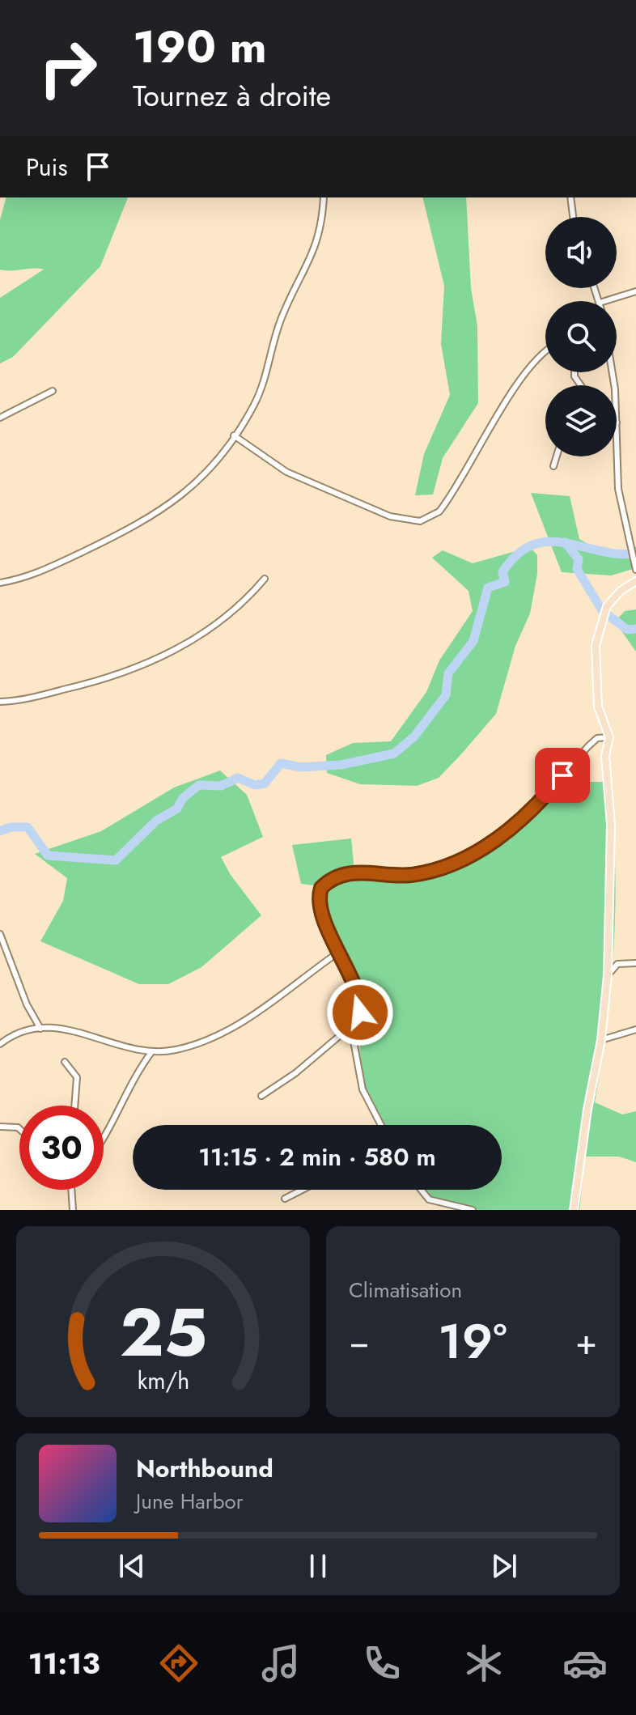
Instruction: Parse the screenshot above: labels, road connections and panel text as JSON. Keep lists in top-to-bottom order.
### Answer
{
  "page": {
    "turn": ["190 m", "Tournez à droite"],
    "then": "Puis",
    "limit": "30",
    "trip": "11:15 · 2 min · 580 m",
    "tile": "Climatisation",
    "heat": ["−", "19°", "+"],
    "song": ["Northbound", "June Harbor"],
    "tabs": "11:13",
    "gauge": ["25", "km/h"]
  }
}
